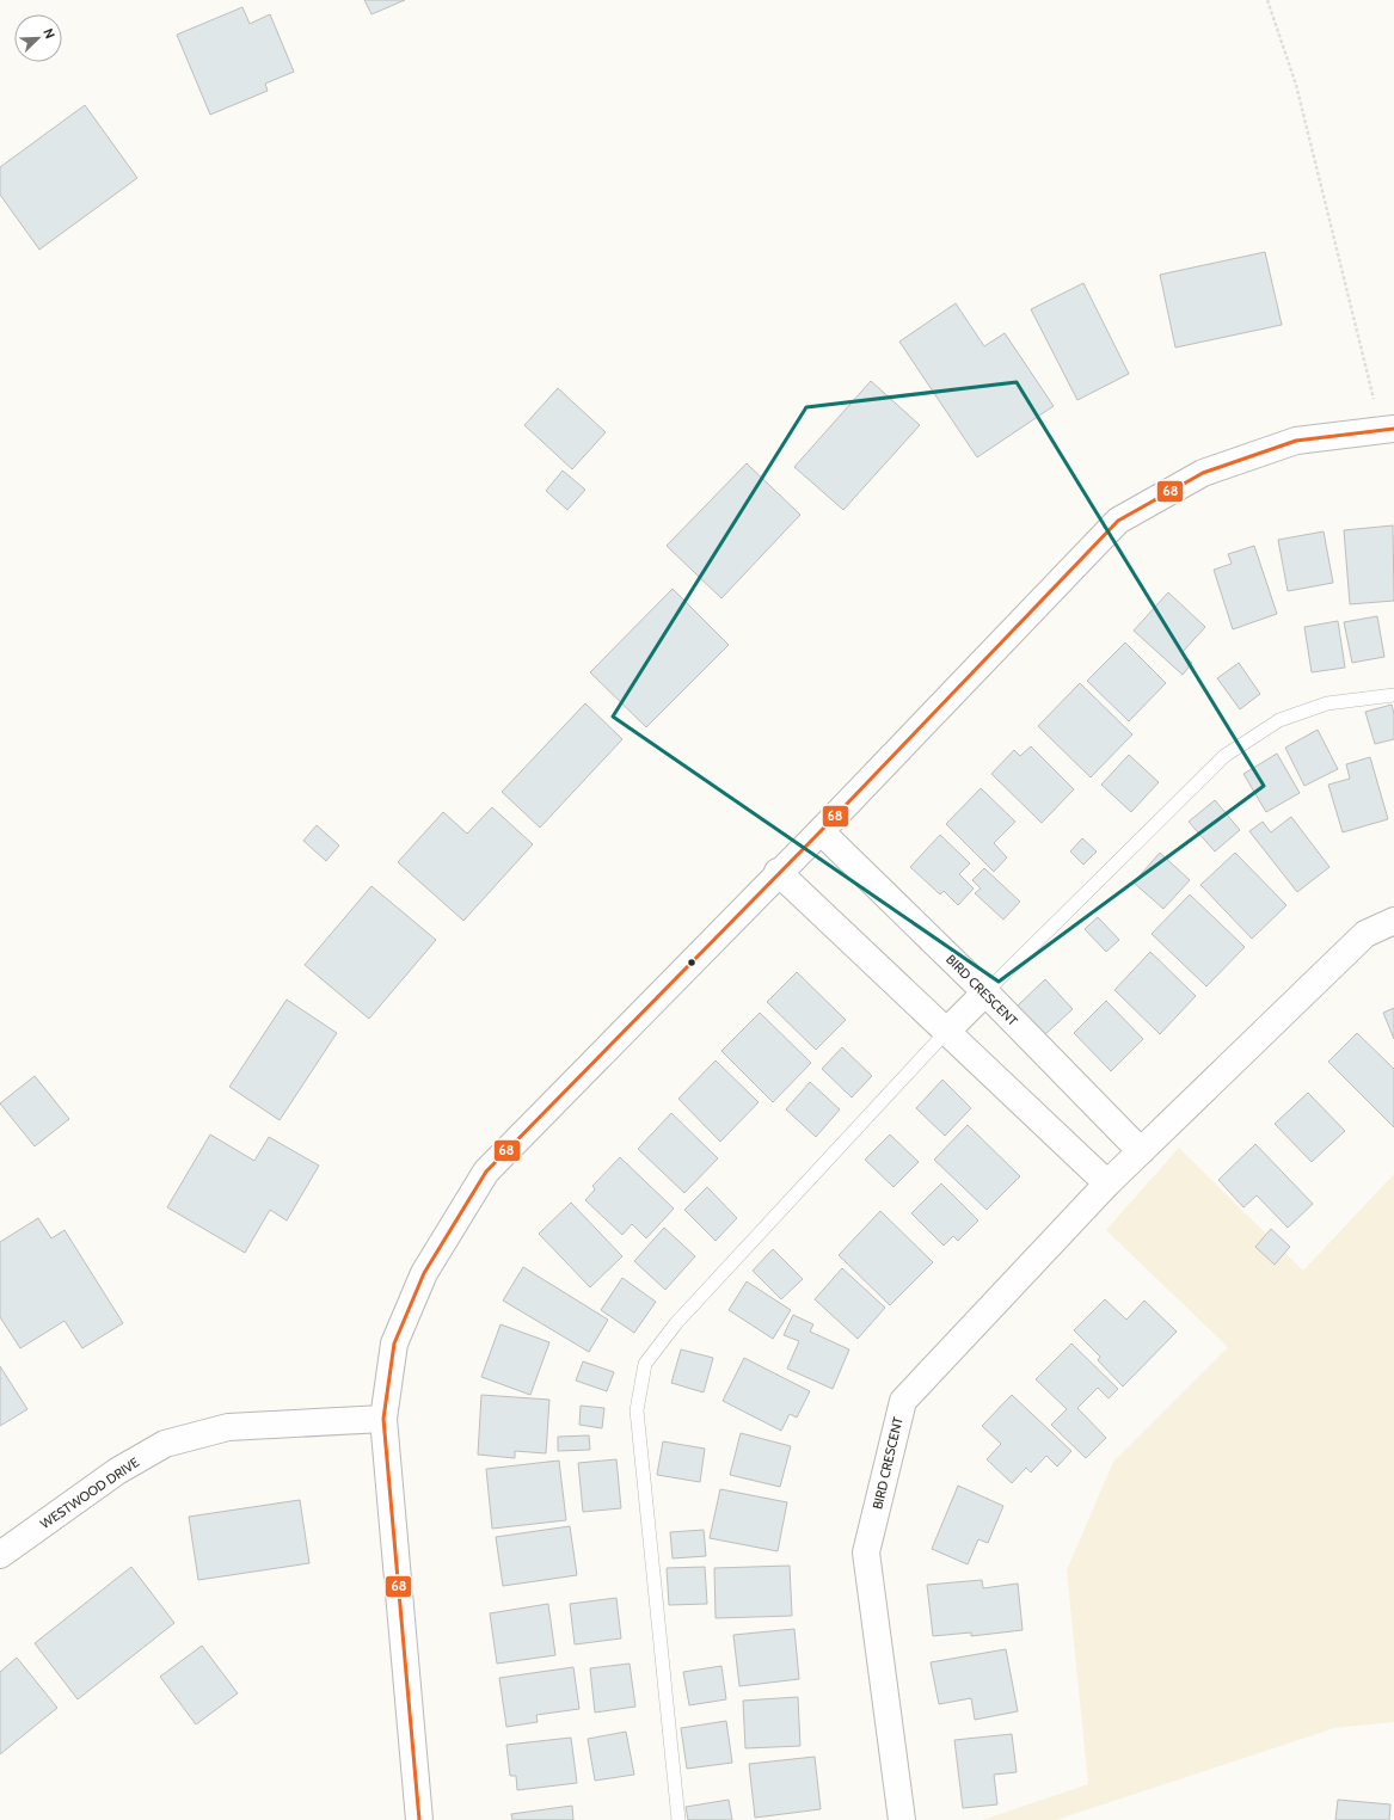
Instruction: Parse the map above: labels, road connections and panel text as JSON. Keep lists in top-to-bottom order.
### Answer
{
  "streets": {
    "street": ["BIRD CRESCENT", "WESTWOOD DRIVE"]
  },
  "lines": ["transit line 68"],
  "north": "top right"
}
